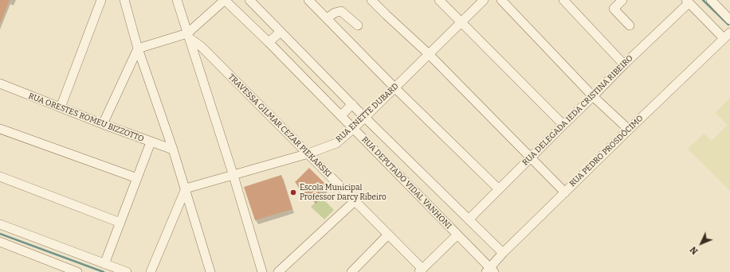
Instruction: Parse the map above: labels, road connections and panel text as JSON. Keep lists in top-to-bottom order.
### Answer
{
  "streets": {
    "street": [
      "RUA DELEGADA IEDA CRISTINA RIBEIRO",
      "RUA ENETTE DUBARD",
      "RUA ORESTES ROMEU BIZZOTTO",
      "TRAVESSA GILMAR CEZAR PIEKARSKI",
      "RUA PEDRO PROSDÓCIMO",
      "RUA DEPUTADO VIDAL VANHONI"
    ]
  },
  "crossings": [
    ["RUA DELEGADA IEDA CRISTINA RIBEIRO", "RUA DEPUTADO VIDAL VANHONI"],
    ["RUA ENETTE DUBARD", "TRAVESSA GILMAR CEZAR PIEKARSKI"],
    ["RUA ENETTE DUBARD", "RUA DEPUTADO VIDAL VANHONI"],
    ["RUA PEDRO PROSDÓCIMO", "RUA DEPUTADO VIDAL VANHONI"]
  ],
  "places": ["Escola Municipal Professor Darcy Ribeiro"],
  "north": "bottom left"
}
